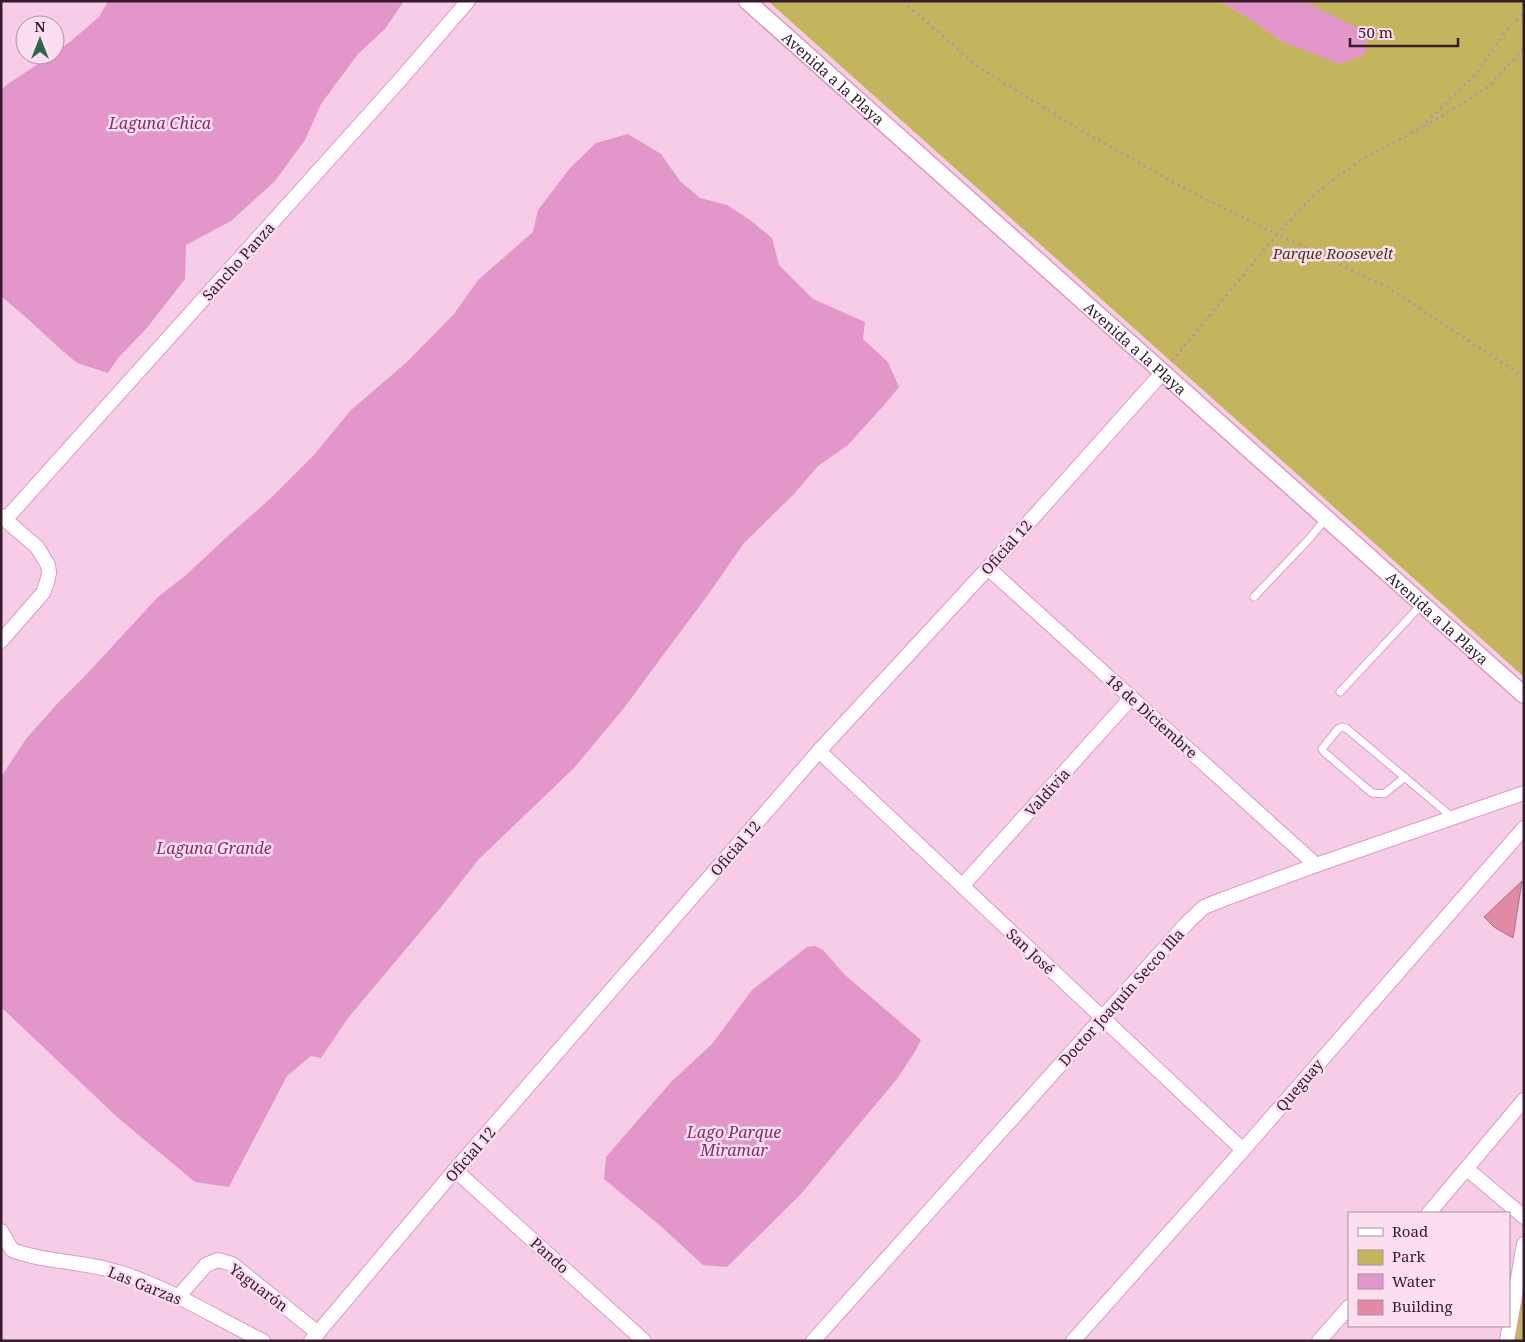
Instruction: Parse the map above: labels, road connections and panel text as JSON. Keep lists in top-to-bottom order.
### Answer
{
  "streets": {
    "street": [
      "Avenida a la Playa",
      "Sancho Panza",
      "Oficial 12",
      "18 de Diciembre",
      "Valdivia",
      "San José",
      "Doctor Joaquín Secco Illa",
      "Queguay",
      "Pando",
      "Las Garzas",
      "Yaguarón"
    ]
  },
  "crossings": [
    ["Avenida a la Playa", "Oficial 12"],
    ["Oficial 12", "18 de Diciembre"],
    ["Oficial 12", "San José"],
    ["Oficial 12", "Pando"],
    ["Oficial 12", "Yaguarón"],
    ["18 de Diciembre", "Valdivia"],
    ["18 de Diciembre", "Doctor Joaquín Secco Illa"],
    ["Valdivia", "San José"],
    ["San José", "Doctor Joaquín Secco Illa"],
    ["San José", "Queguay"],
    ["Las Garzas", "Yaguarón"]
  ],
  "water": ["Laguna Chica", "Laguna Grande", "Lago Parque Miramar"],
  "parks": ["Parque Roosevelt"],
  "legend": [
    "Road",
    "Park",
    "Water",
    "Building"
  ],
  "scale_bar": "50 m",
  "north": "top"
}
